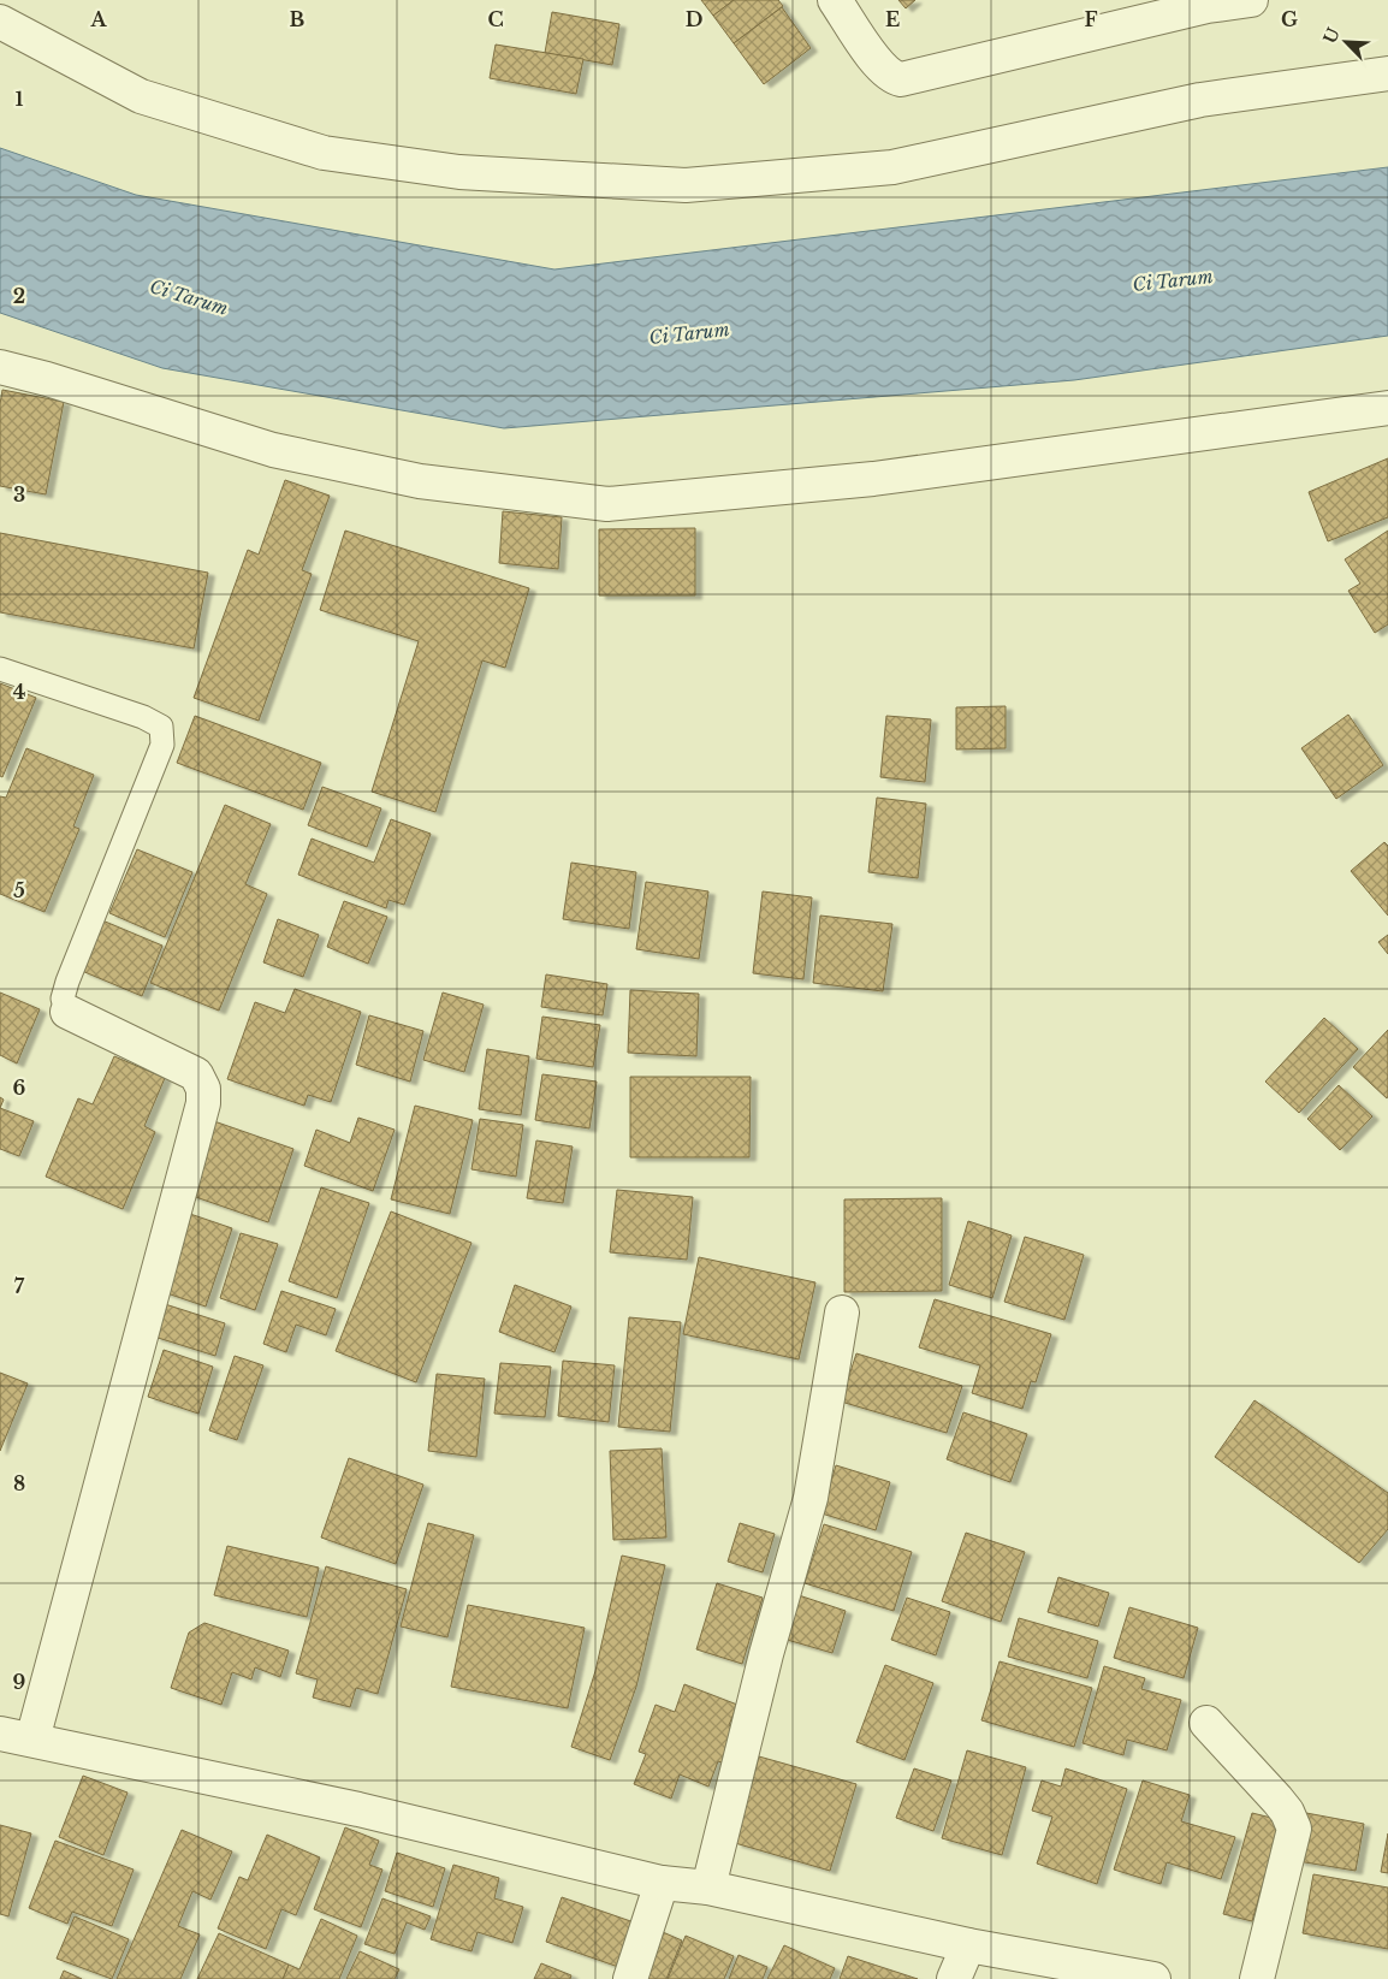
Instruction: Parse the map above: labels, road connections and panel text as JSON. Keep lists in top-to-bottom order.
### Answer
{
  "water": ["Ci Tarum"],
  "north": "top left",
  "grid": {
    "columns": [
      "A",
      "B",
      "C",
      "D",
      "E",
      "F",
      "G"
    ],
    "rows": [
      "1",
      "2",
      "3",
      "4",
      "5",
      "6",
      "7",
      "8",
      "9"
    ]
  }
}
